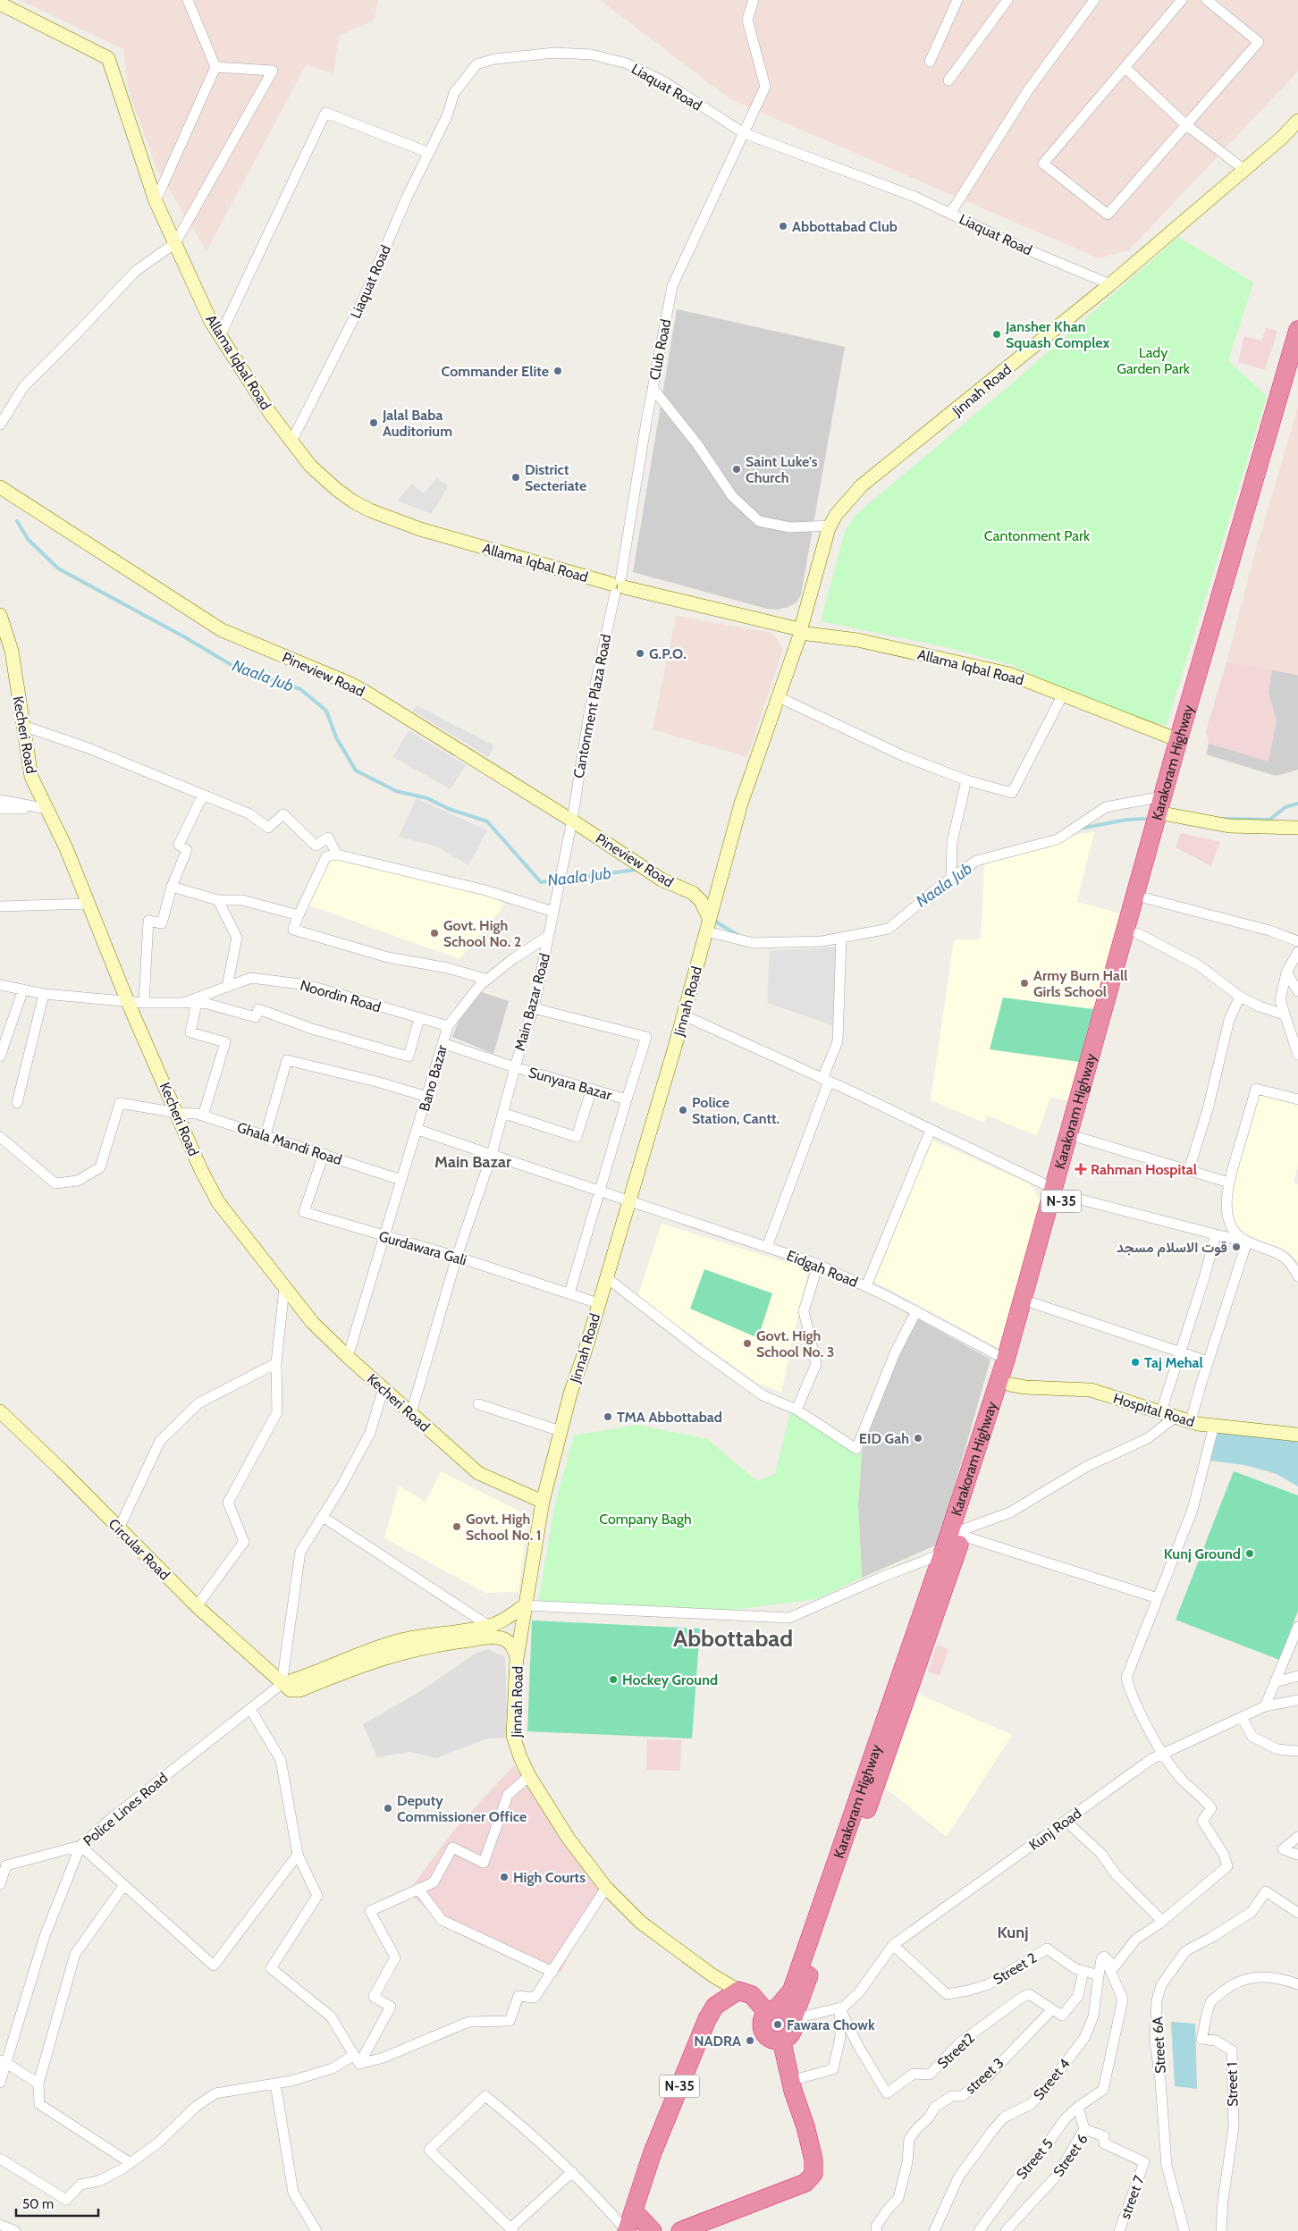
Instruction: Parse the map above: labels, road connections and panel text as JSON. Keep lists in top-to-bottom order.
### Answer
{
  "streets": {
    "highway": ["Karakoram Highway", "N-35"],
    "main road": [
      "Allama Iqbal Road",
      "Jinnah Road",
      "Pineview Road",
      "Kecheri Road",
      "Hospital Road",
      "Circular Road"
    ],
    "street": [
      "Liaquat Road",
      "Club Road",
      "Cantonment Plaza Road",
      "Noordin Road",
      "Main Bazar Road",
      "Bano Bazar",
      "Sunyara Bazar",
      "Ghala Mandi Road",
      "Gurdawara Gali",
      "Eidgah Road",
      "Police Lines Road",
      "Kunj Road",
      "Street 2",
      "Street 6A",
      "Street2",
      "street 3",
      "Street 4",
      "Street 1",
      "Street 6",
      "Street 5",
      "street 7"
    ]
  },
  "crossings": [
    ["Liaquat Road", "Club Road"],
    ["Liaquat Road", "Allama Iqbal Road"],
    ["Liaquat Road", "Jinnah Road"],
    ["Club Road", "Allama Iqbal Road"],
    ["Club Road", "Cantonment Plaza Road"],
    ["Allama Iqbal Road", "Jinnah Road"],
    ["Allama Iqbal Road", "Cantonment Plaza Road"],
    ["Allama Iqbal Road", "Karakoram Highway"],
    ["Jinnah Road", "Kecheri Road"],
    ["Jinnah Road", "N-35"],
    ["Jinnah Road", "Gurdawara Gali"],
    ["Jinnah Road", "Eidgah Road"],
    ["Pineview Road", "Cantonment Plaza Road"],
    ["Pineview Road", "Main Bazar Road"],
    ["Cantonment Plaza Road", "Main Bazar Road"],
    ["Kecheri Road", "Noordin Road"],
    ["Kecheri Road", "Main Bazar Road"],
    ["Kecheri Road", "Bano Bazar"],
    ["Kecheri Road", "Ghala Mandi Road"],
    ["Karakoram Highway", "Eidgah Road"],
    ["Karakoram Highway", "Hospital Road"],
    ["Karakoram Highway", "Kunj Road"],
    ["Noordin Road", "Bano Bazar"],
    ["Main Bazar Road", "Bano Bazar"],
    ["Main Bazar Road", "Sunyara Bazar"],
    ["Main Bazar Road", "Gurdawara Gali"],
    ["Bano Bazar", "Sunyara Bazar"],
    ["Bano Bazar", "Ghala Mandi Road"],
    ["Bano Bazar", "Gurdawara Gali"],
    ["Ghala Mandi Road", "Gurdawara Gali"],
    ["Circular Road", "Police Lines Road"],
    ["Kunj Road", "Street 2"],
    ["Kunj Road", "Street2"],
    ["Street 2", "Street 4"],
    ["Street2", "street 3"],
    ["Street 6", "street 7"]
  ],
  "districts": ["Main Bazar", "Abbottabad", "Kunj"],
  "water": ["Naala Jub"],
  "parks": ["Lady Garden Park", "Cantonment Park", "Company Bagh"],
  "places": {
    "other": [
      "Abbottabad Club",
      "Jansher Khan Squash Complex",
      "Commander Elite",
      "Jalal Baba Auditorium",
      "Saint Luke's Church",
      "District Secteriate",
      "G.P.O.",
      "Govt. High School No. 2",
      "Army Burn Hall Girls School",
      "Police Station, Cantt.",
      "قوت الاسلام مسجد",
      "Govt. High School No. 3",
      "Taj Mehal",
      "TMA Abbottabad",
      "EID Gah",
      "Govt. High School No. 1",
      "Kunj Ground",
      "Hockey Ground",
      "Deputy Commissioner Office",
      "High Courts",
      "Fawara Chowk",
      "NADRA"
    ],
    "health": ["Rahman Hospital"]
  },
  "scale_bar": "50 m"
}
